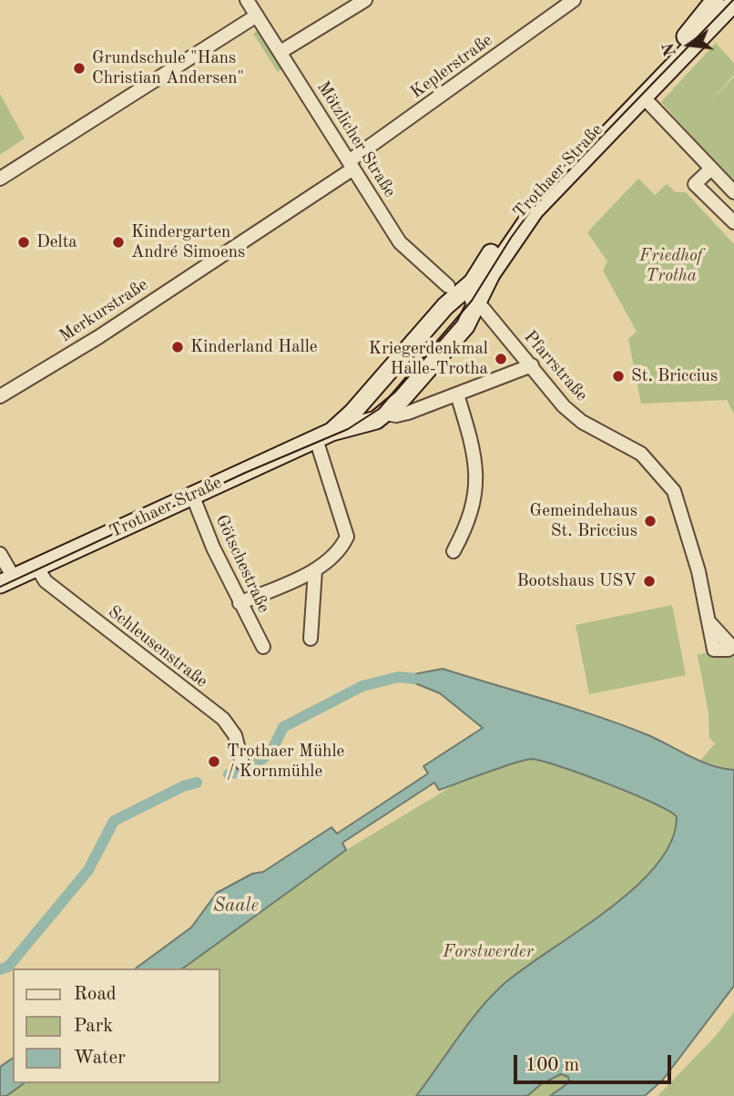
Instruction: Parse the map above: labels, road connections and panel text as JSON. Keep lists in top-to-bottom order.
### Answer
{
  "streets": {
    "main road": ["Trothaer Straße"],
    "street": [
      "Keplerstraße",
      "Mötzlicher Straße",
      "Merkurstraße",
      "Pfarrstraße",
      "Götschestraße",
      "Schleusenstraße"
    ]
  },
  "crossings": [
    ["Keplerstraße", "Mötzlicher Straße"],
    ["Keplerstraße", "Merkurstraße"],
    ["Mötzlicher Straße", "Trothaer Straße"],
    ["Mötzlicher Straße", "Merkurstraße"],
    ["Mötzlicher Straße", "Pfarrstraße"],
    ["Trothaer Straße", "Pfarrstraße"],
    ["Trothaer Straße", "Götschestraße"],
    ["Trothaer Straße", "Schleusenstraße"]
  ],
  "water": ["Saale"],
  "parks": ["Friedhof Trotha", "Forstwerder"],
  "places": [
    "Grundschule \"Hans Christian Andersen\"",
    "Delta",
    "Kindergarten André Simoens",
    "Kinderland Halle",
    "Kriegerdenkmal Halle-Trotha",
    "St. Briccius",
    "Gemeindehaus St. Briccius",
    "Bootshaus USV",
    "Trothaer Mühle / Kornmühle"
  ],
  "legend": ["Road", "Park", "Water"],
  "scale_bar": "100 m",
  "north": "left"
}
